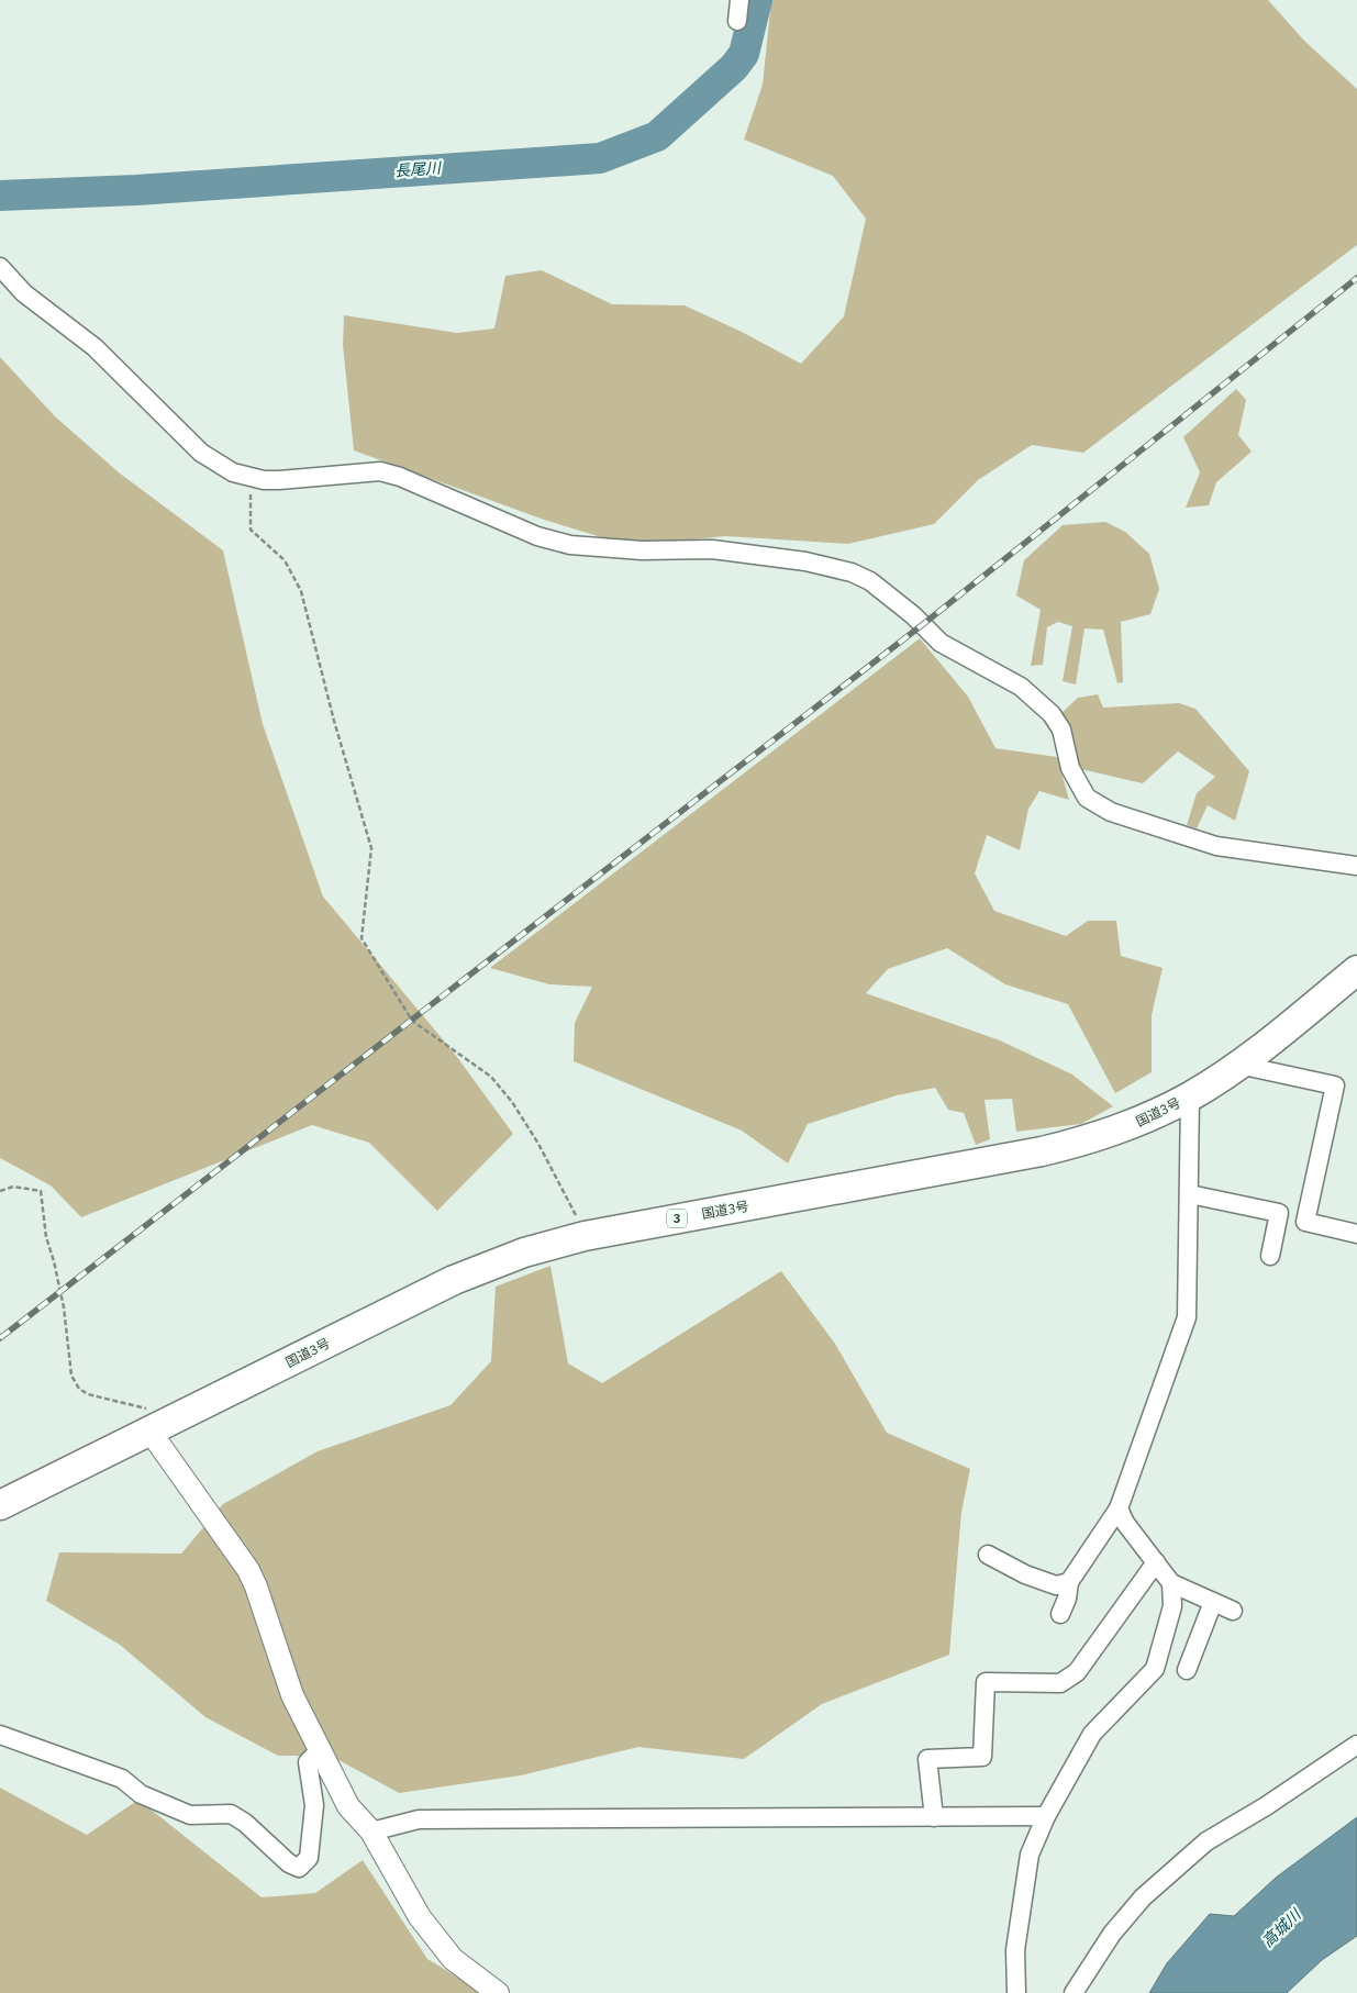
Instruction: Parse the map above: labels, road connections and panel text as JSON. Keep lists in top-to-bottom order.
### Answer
{
  "streets": {
    "highway": ["国道3号", "3"]
  },
  "water": ["長尾川", "高城川"]
}
